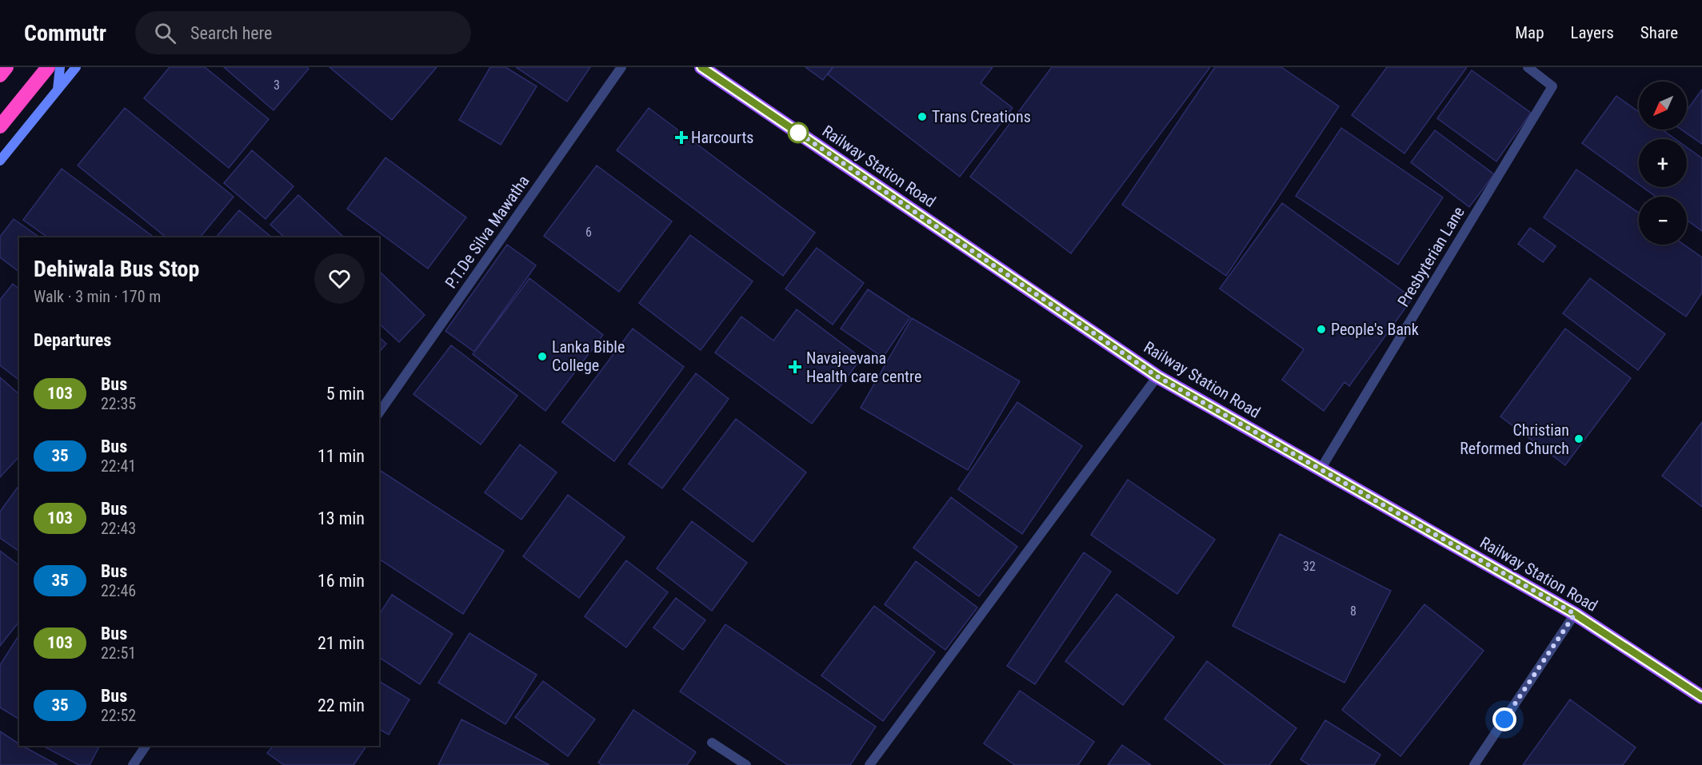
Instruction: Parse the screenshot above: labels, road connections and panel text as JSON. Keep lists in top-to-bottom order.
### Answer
{
  "streets": {
    "main road": ["Railway Station Road"],
    "street": ["P.T.De Silva Mawatha", "Presbyterian Lane"]
  },
  "crossings": [
    ["Railway Station Road", "Presbyterian Lane"]
  ],
  "places": {
    "other": [
      "Trans Creations",
      "People's Bank",
      "Lanka Bible College",
      "Christian Reformed Church"
    ],
    "health": ["Harcourts", "Navajeevana Health care centre"]
  },
  "lines": ["bus line 103"],
  "house_numbers": [
    "3",
    "6",
    "32",
    "8"
  ],
  "north": "bottom left",
  "page": {
    "header": "Commutr",
    "search": "Search here",
    "nav": ["Map", "Layers", "Share"],
    "map_buttons": ["+", "−"],
    "heading": [
      ["Dehiwala Bus Stop", "Walk · 3 min · 170 m"],
      "Departures"
    ],
    "list": [
      {
        "mark": "103",
        "name": "Bus",
        "note": "22:35",
        "value": "5 min"
      },
      {
        "mark": "35",
        "name": "Bus",
        "note": "22:41",
        "value": "11 min"
      },
      {
        "mark": "103",
        "name": "Bus",
        "note": "22:43",
        "value": "13 min"
      },
      {
        "mark": "35",
        "name": "Bus",
        "note": "22:46",
        "value": "16 min"
      },
      {
        "mark": "103",
        "name": "Bus",
        "note": "22:51",
        "value": "21 min"
      },
      {
        "mark": "35",
        "name": "Bus",
        "note": "22:52",
        "value": "22 min"
      }
    ]
  }
}
